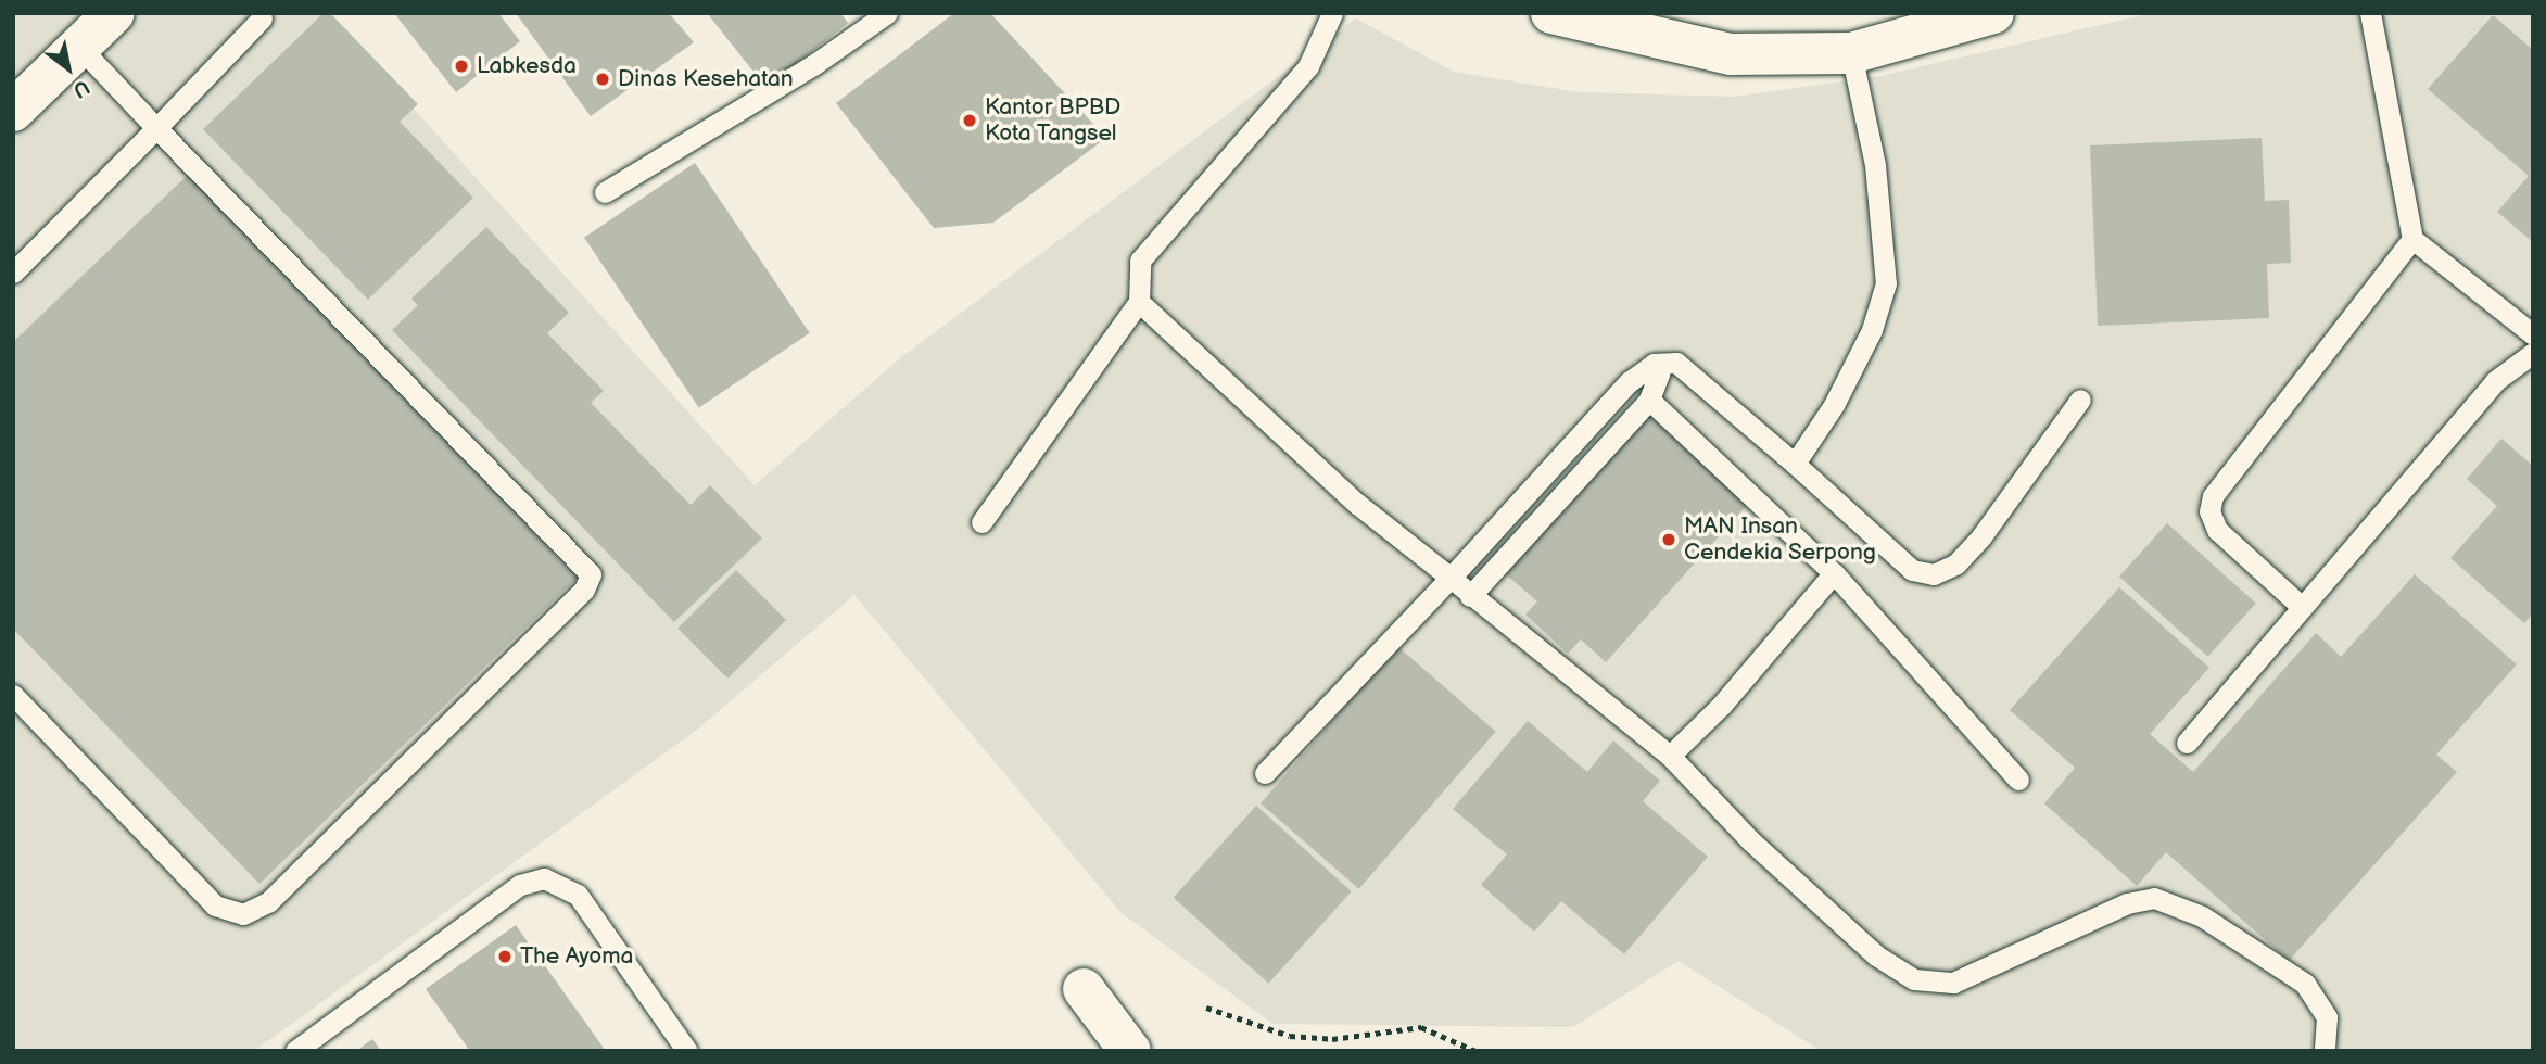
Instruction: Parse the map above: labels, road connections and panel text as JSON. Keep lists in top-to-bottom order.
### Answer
{
  "places": [
    "Labkesda",
    "Dinas Kesehatan",
    "Kantor BPBD Kota Tangsel",
    "MAN Insan Cendekia Serpong",
    "The Ayoma"
  ],
  "north": "bottom right"
}
